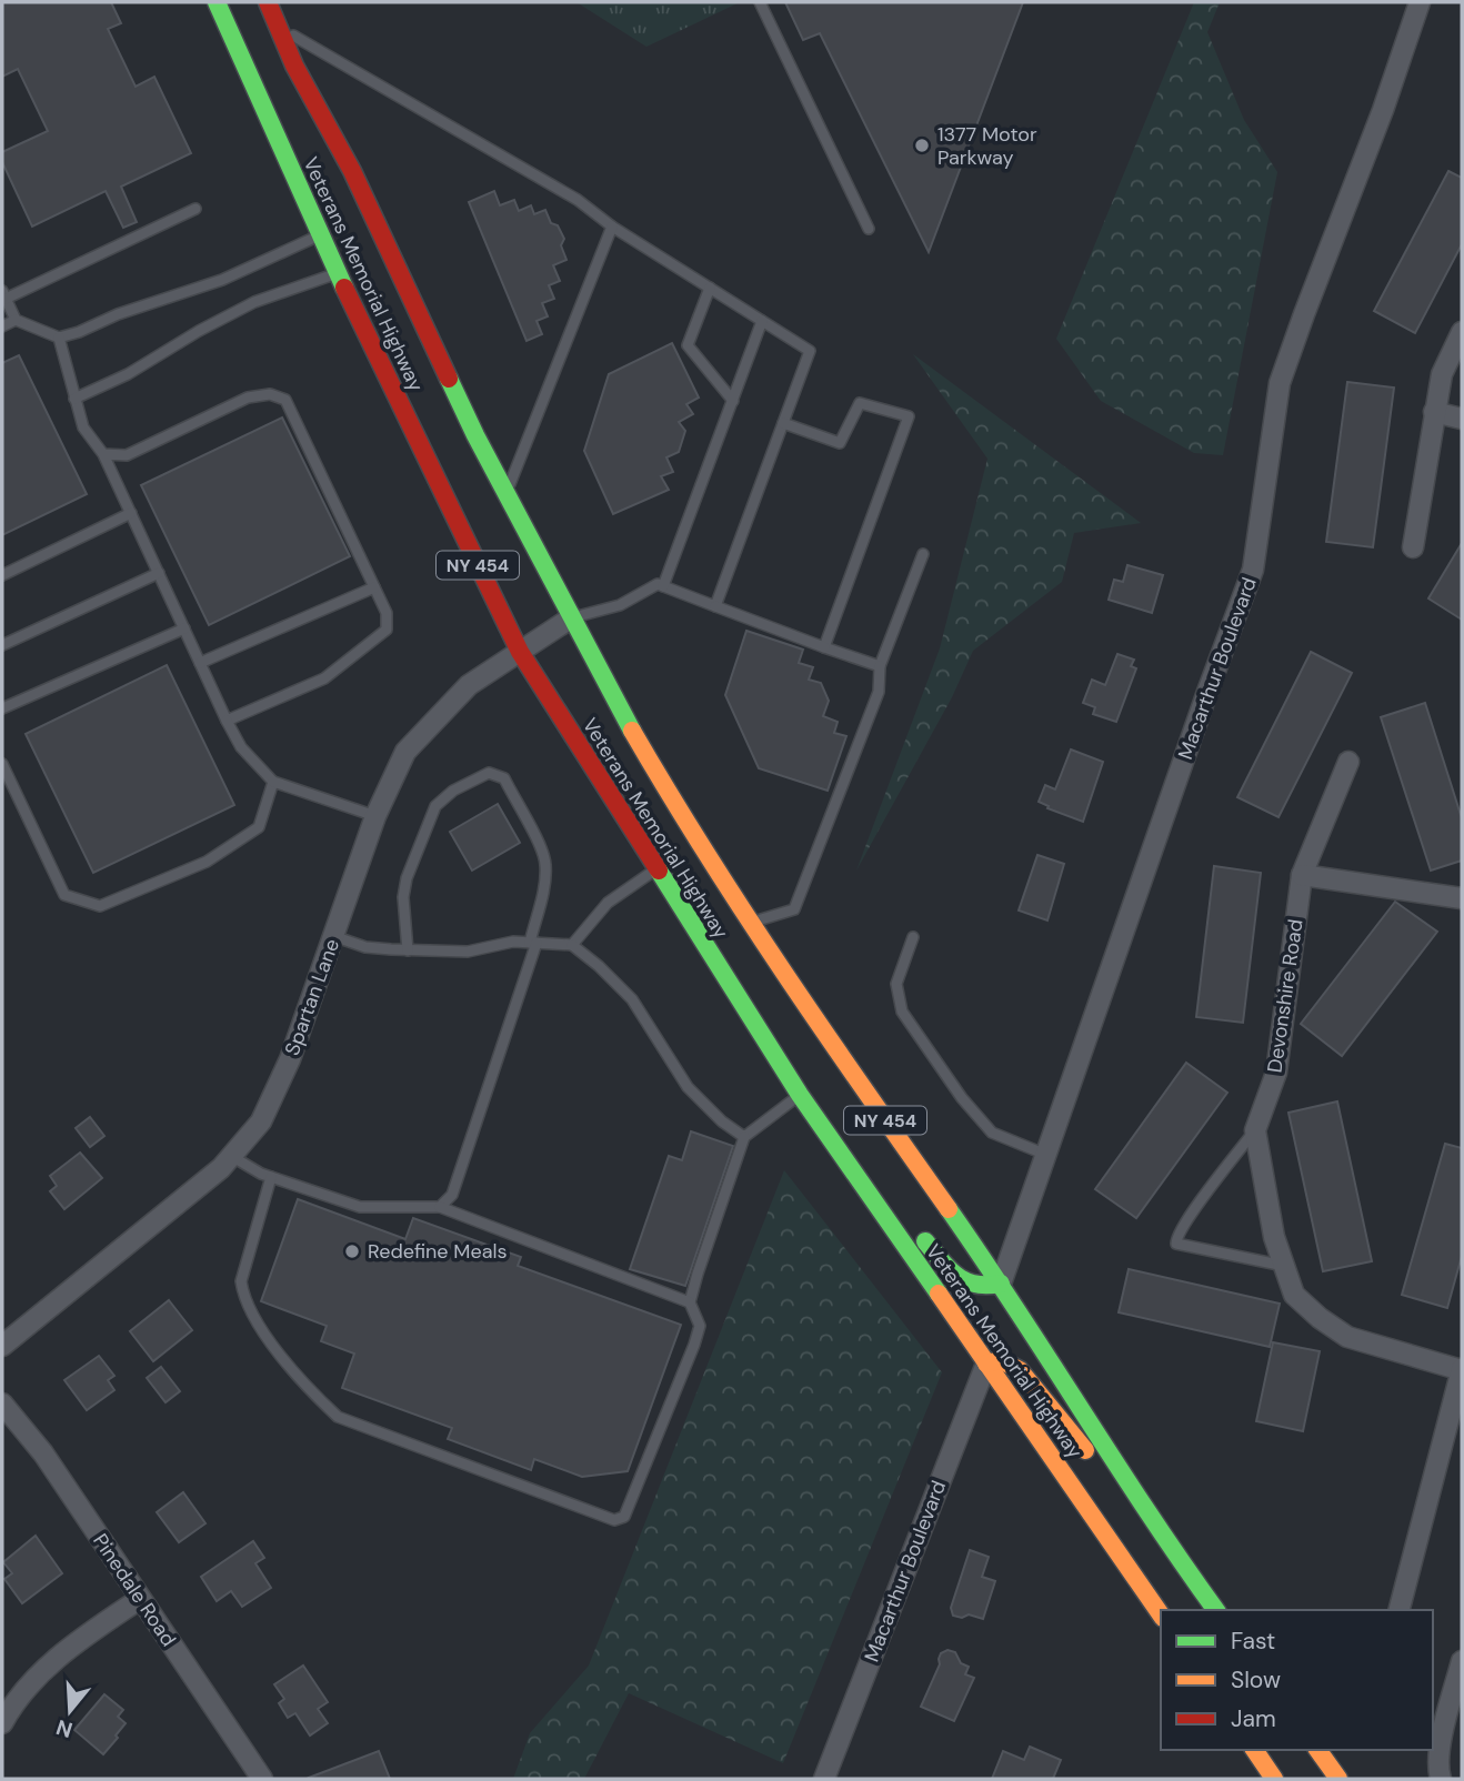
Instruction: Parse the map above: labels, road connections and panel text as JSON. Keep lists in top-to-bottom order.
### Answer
{
  "streets": {
    "highway": ["Veterans Memorial Highway", "NY 454"],
    "street": [
      "Macarthur Boulevard",
      "Devonshire Road",
      "Spartan Lane",
      "Pinedale Road"
    ]
  },
  "crossings": [
    ["Veterans Memorial Highway", "Macarthur Boulevard"],
    ["Veterans Memorial Highway", "Spartan Lane"]
  ],
  "places": ["1377 Motor Parkway", "Redefine Meals"],
  "legend": ["Fast", "Slow", "Jam"],
  "north": "bottom"
}
